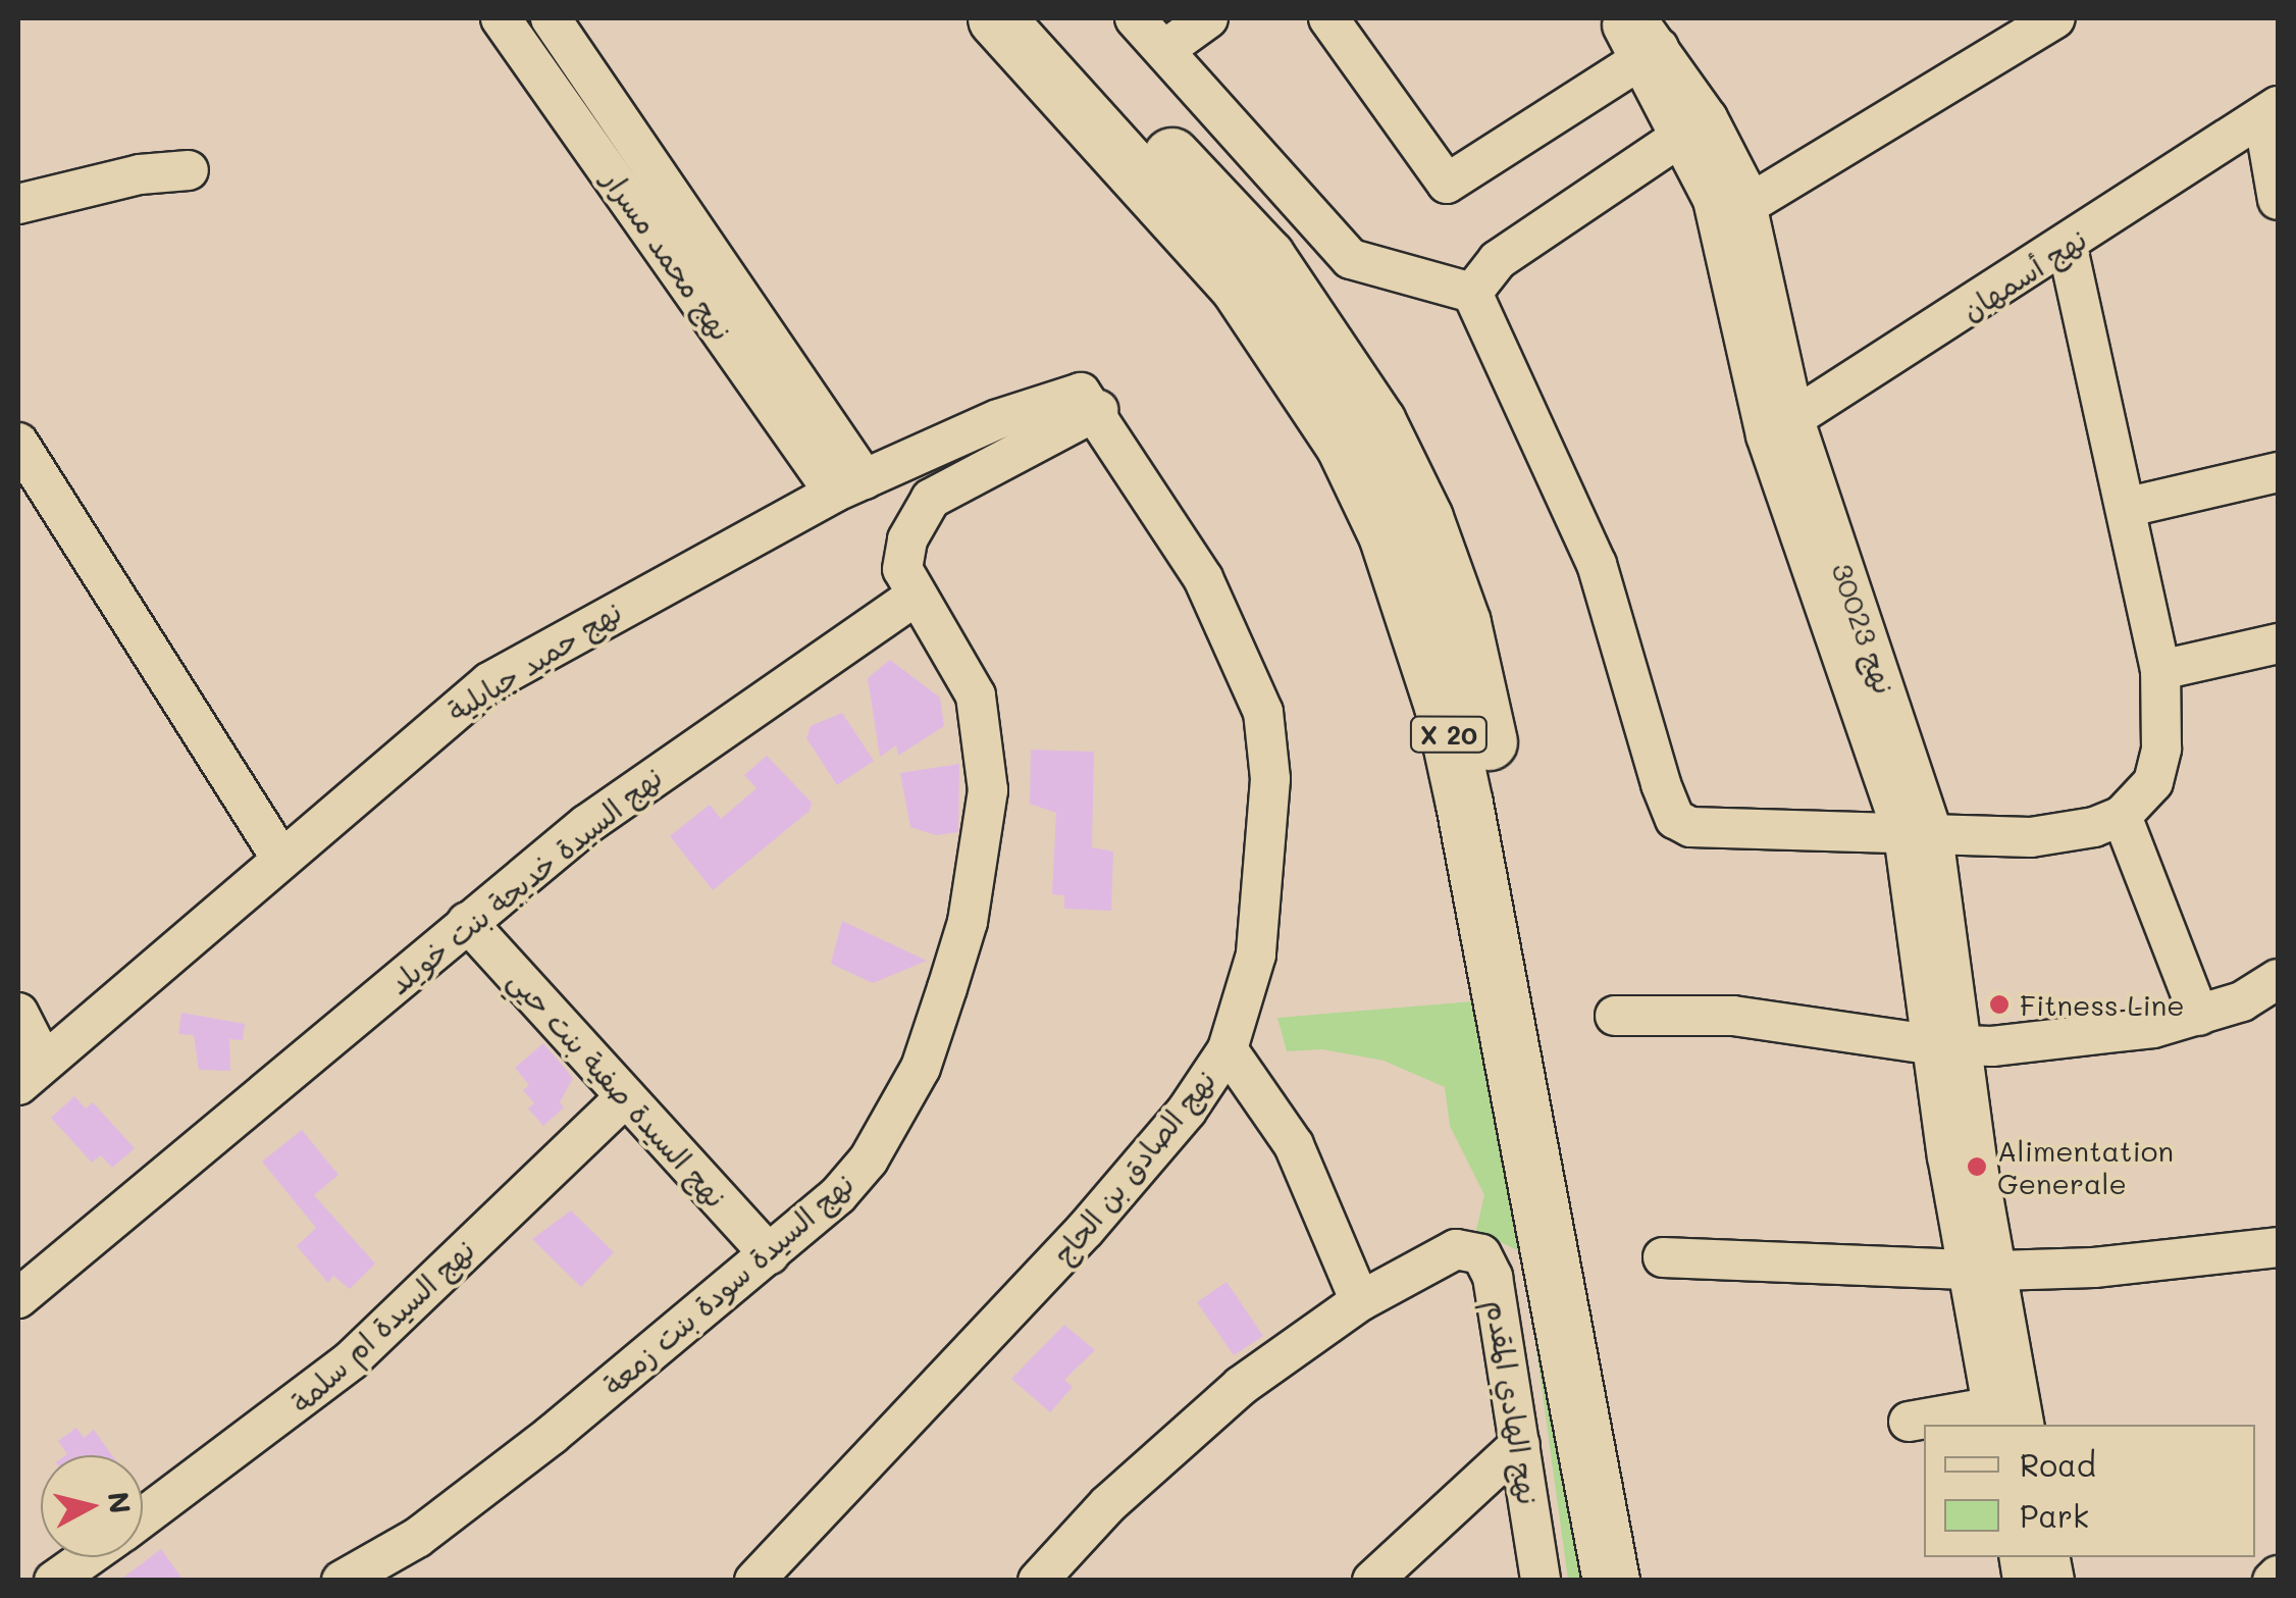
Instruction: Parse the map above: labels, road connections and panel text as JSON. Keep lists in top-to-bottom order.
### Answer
{
  "streets": {
    "highway": ["X 20"],
    "street": [
      "نهج محمد مسرار",
      "نهج أسمهان",
      "نهج 30023",
      "نهج حميد جبايلية",
      "نهج السيدة خديجة بنت خويلد",
      "نهج السيدة صفية بنت حيي",
      "نهج الصادق بن الحاج",
      "نهج السيدة سودة بنت زمعة",
      "نهج السيدة ام سلمة",
      "نهج الهادي المقدم"
    ]
  },
  "crossings": [
    ["نهج محمد مسرار", "نهج حميد جبايلية"],
    ["نهج أسمهان", "نهج 30023"],
    ["نهج حميد جبايلية", "نهج الصادق بن الحاج"],
    ["نهج السيدة خديجة بنت خويلد", "نهج السيدة صفية بنت حيي"],
    ["نهج السيدة خديجة بنت خويلد", "نهج السيدة سودة بنت زمعة"],
    ["نهج السيدة صفية بنت حيي", "نهج السيدة سودة بنت زمعة"],
    ["نهج السيدة صفية بنت حيي", "نهج السيدة ام سلمة"]
  ],
  "places": ["Fitness Line", "Alimentation Generale"],
  "legend": ["Road", "Park"],
  "north": "right"
}
